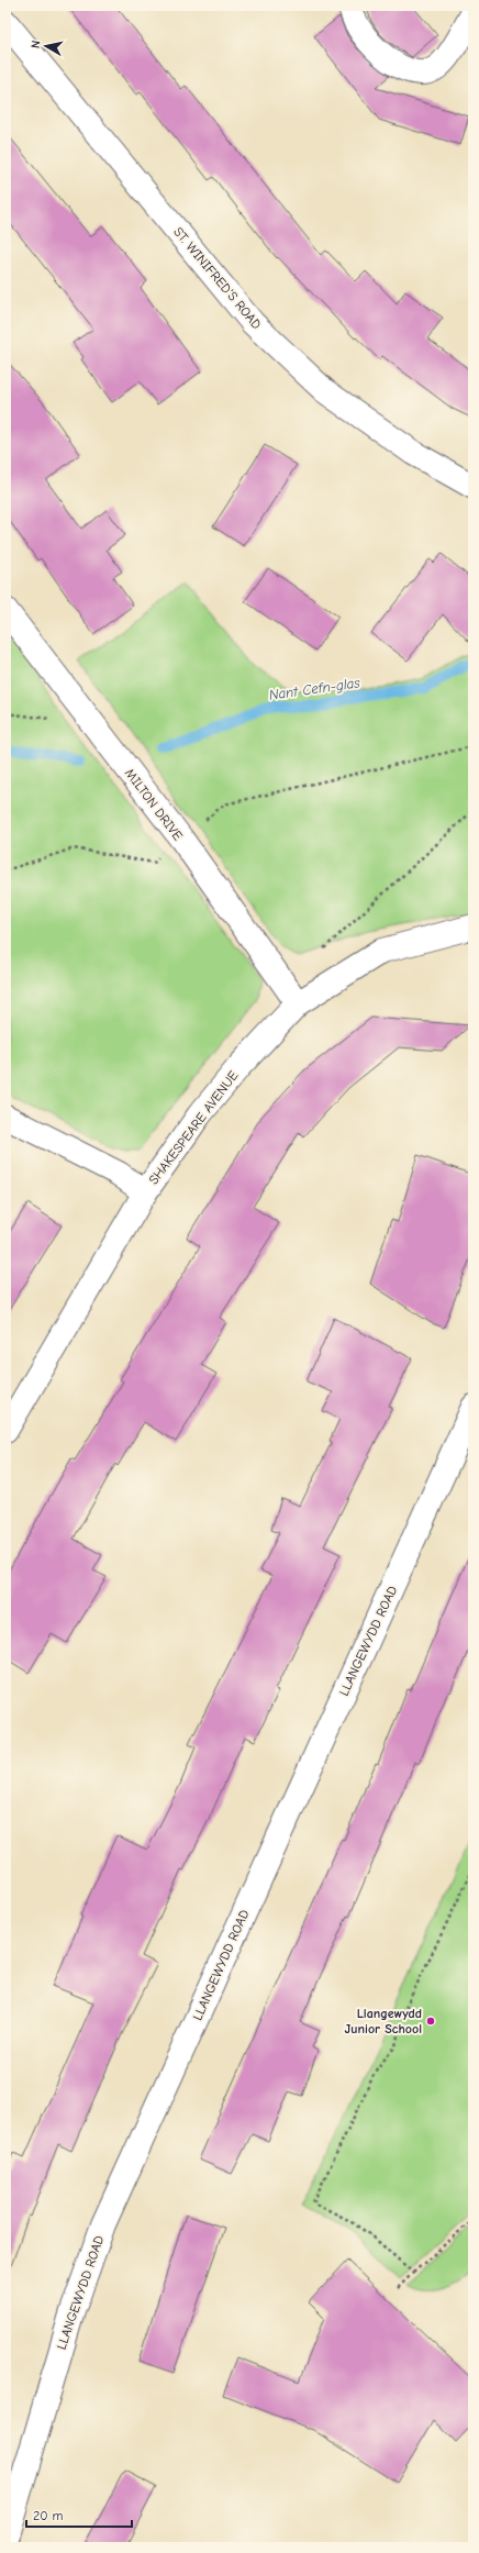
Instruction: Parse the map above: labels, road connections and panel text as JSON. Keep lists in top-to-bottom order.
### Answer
{
  "streets": {
    "street": [
      "ST. WINIFRED'S ROAD",
      "MILTON DRIVE",
      "SHAKESPEARE AVENUE",
      "LLANGEWYDD ROAD"
    ]
  },
  "crossings": [
    ["MILTON DRIVE", "SHAKESPEARE AVENUE"]
  ],
  "water": ["Nant Cefn-glas"],
  "places": ["Llangewydd Junior School"],
  "scale_bar": "20 m",
  "north": "left"
}
